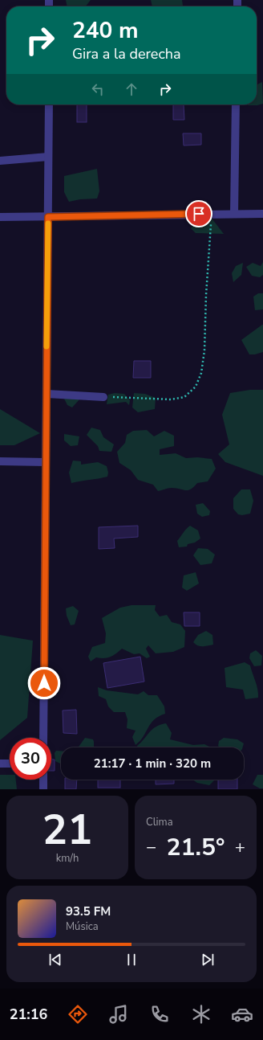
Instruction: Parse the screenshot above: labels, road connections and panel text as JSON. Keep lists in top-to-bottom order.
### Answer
{
  "page": {
    "turn": ["240 m", "Gira a la derecha"],
    "limit": "30",
    "trip": "21:17 · 1 min · 320 m",
    "tile": [
      ["21", "km/h"],
      "Clima"
    ],
    "heat": ["−", "21.5°", "+"],
    "song": ["93.5 FM", "Música"],
    "tabs": "21:16"
  }
}
